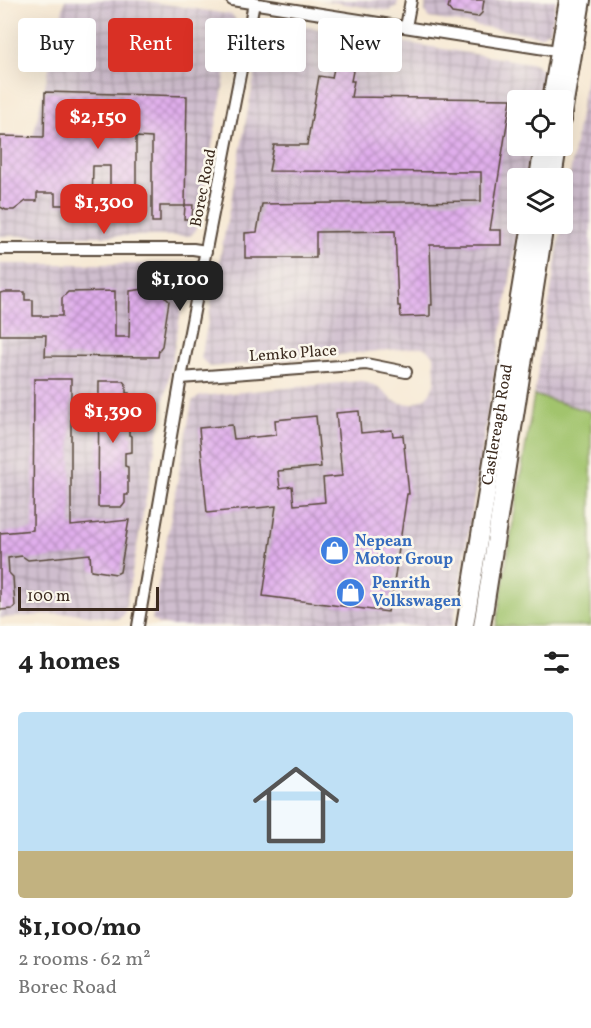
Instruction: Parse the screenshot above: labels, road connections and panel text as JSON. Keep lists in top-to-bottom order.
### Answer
{
  "streets": {
    "main road": ["Castlereagh Road"],
    "street": ["Borec Road", "Lemko Place"]
  },
  "crossings": [
    ["Borec Road", "Lemko Place"]
  ],
  "places": {
    "shop": ["Nepean Motor Group", "Penrith Volkswagen"]
  },
  "scale_bar": "100 m",
  "page": {
    "chip": [
      "Buy",
      "Rent",
      "Filters",
      "New"
    ],
    "price": [
      "$2,150",
      "$1,300",
      "$1,100",
      "$1,390"
    ],
    "scale": "100 m",
    "heading": "4 homes",
    "list": [
      {
        "name": "$1,100/mo",
        "note": "2 rooms · 62 m² · Borec Road"
      }
    ]
  }
}
